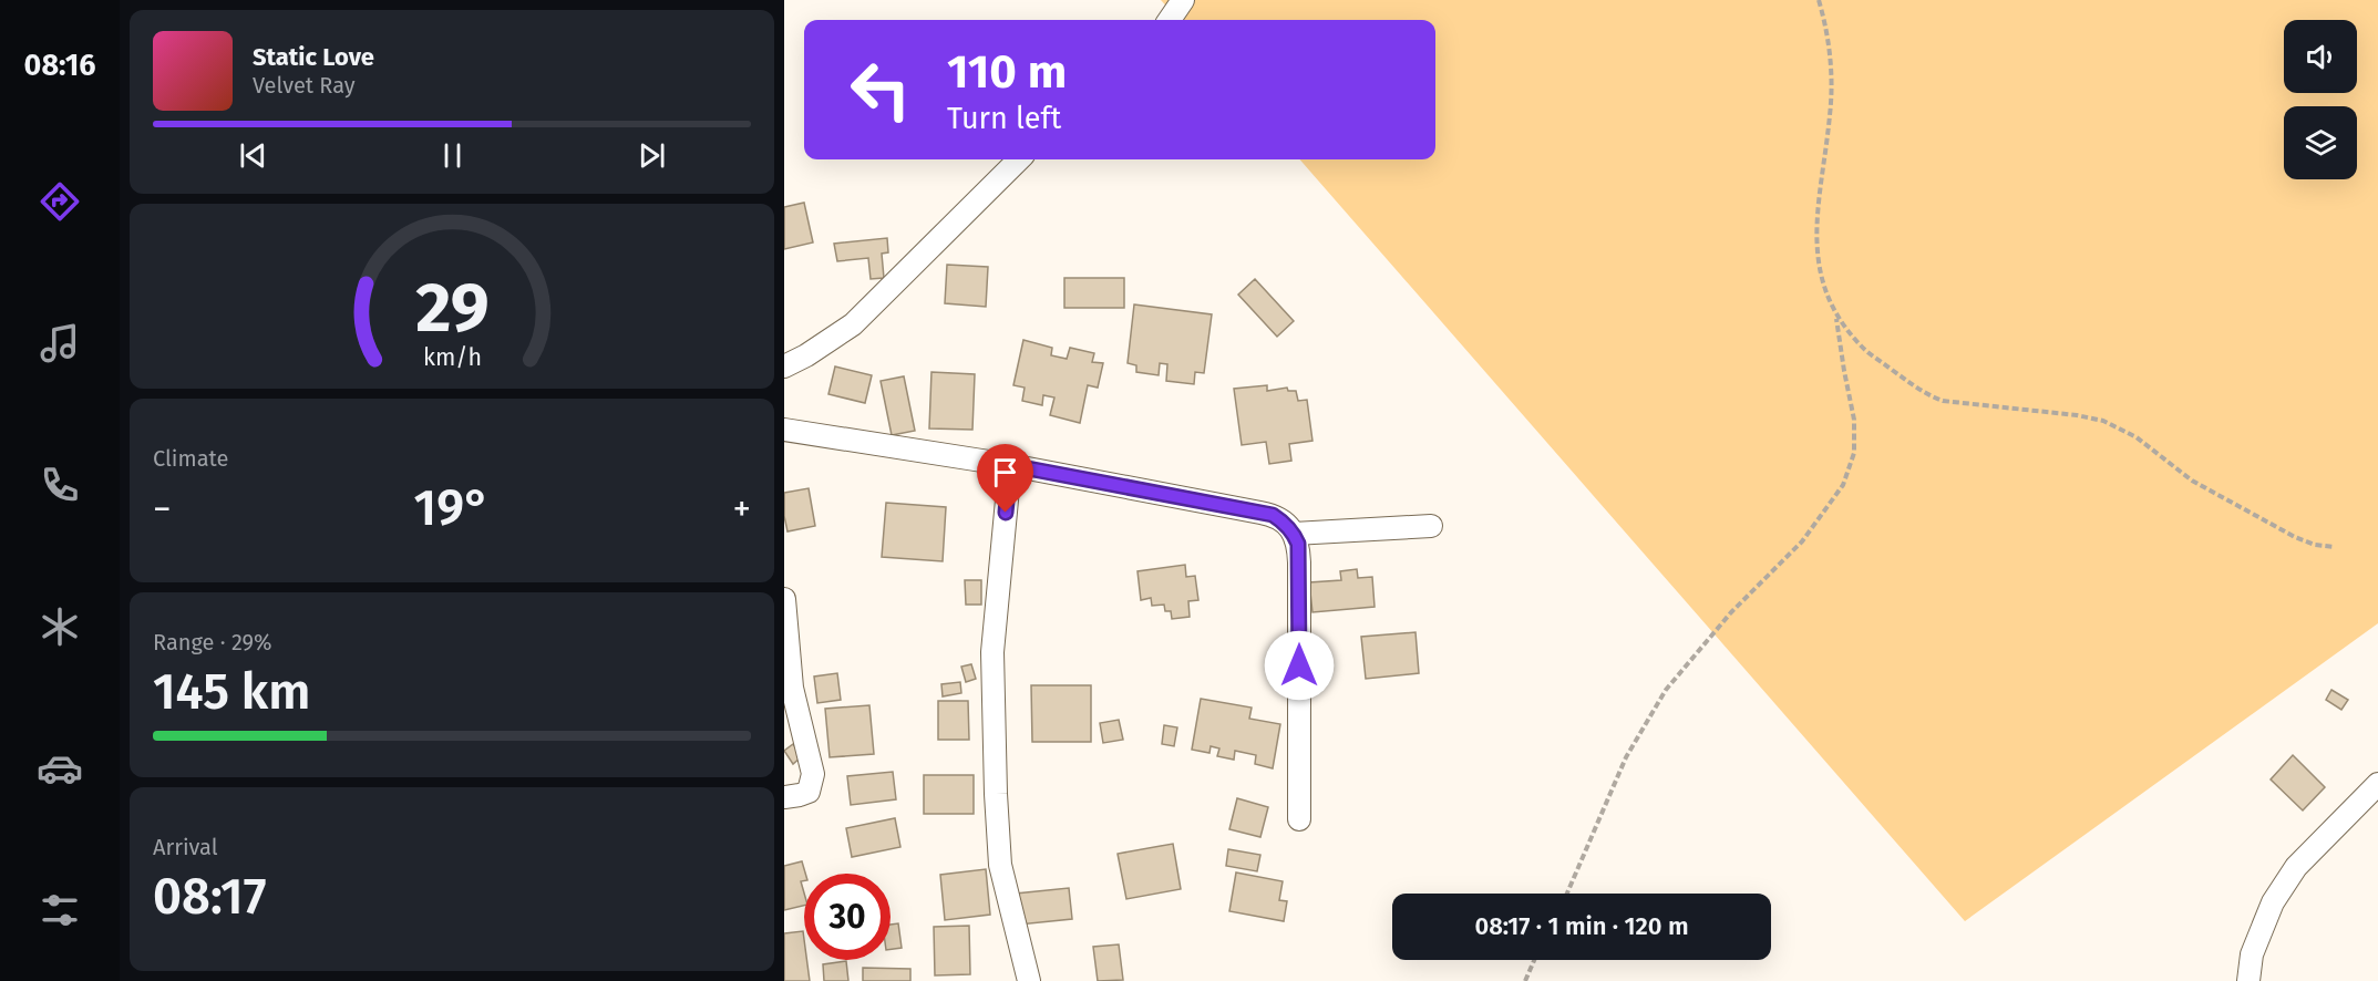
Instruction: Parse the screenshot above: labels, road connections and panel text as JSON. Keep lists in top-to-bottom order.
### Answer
{
  "page": {
    "tabs": "08:16",
    "turn": ["110 m", "Turn left"],
    "song": ["Static Love", "Velvet Ray"],
    "tile": [
      "Climate",
      ["Range · 29%", "145 km"],
      ["Arrival", "08:17"]
    ],
    "heat": ["−", "19°", "+"],
    "limit": "30",
    "trip": "08:17 · 1 min · 120 m",
    "gauge": ["29", "km/h"]
  }
}
